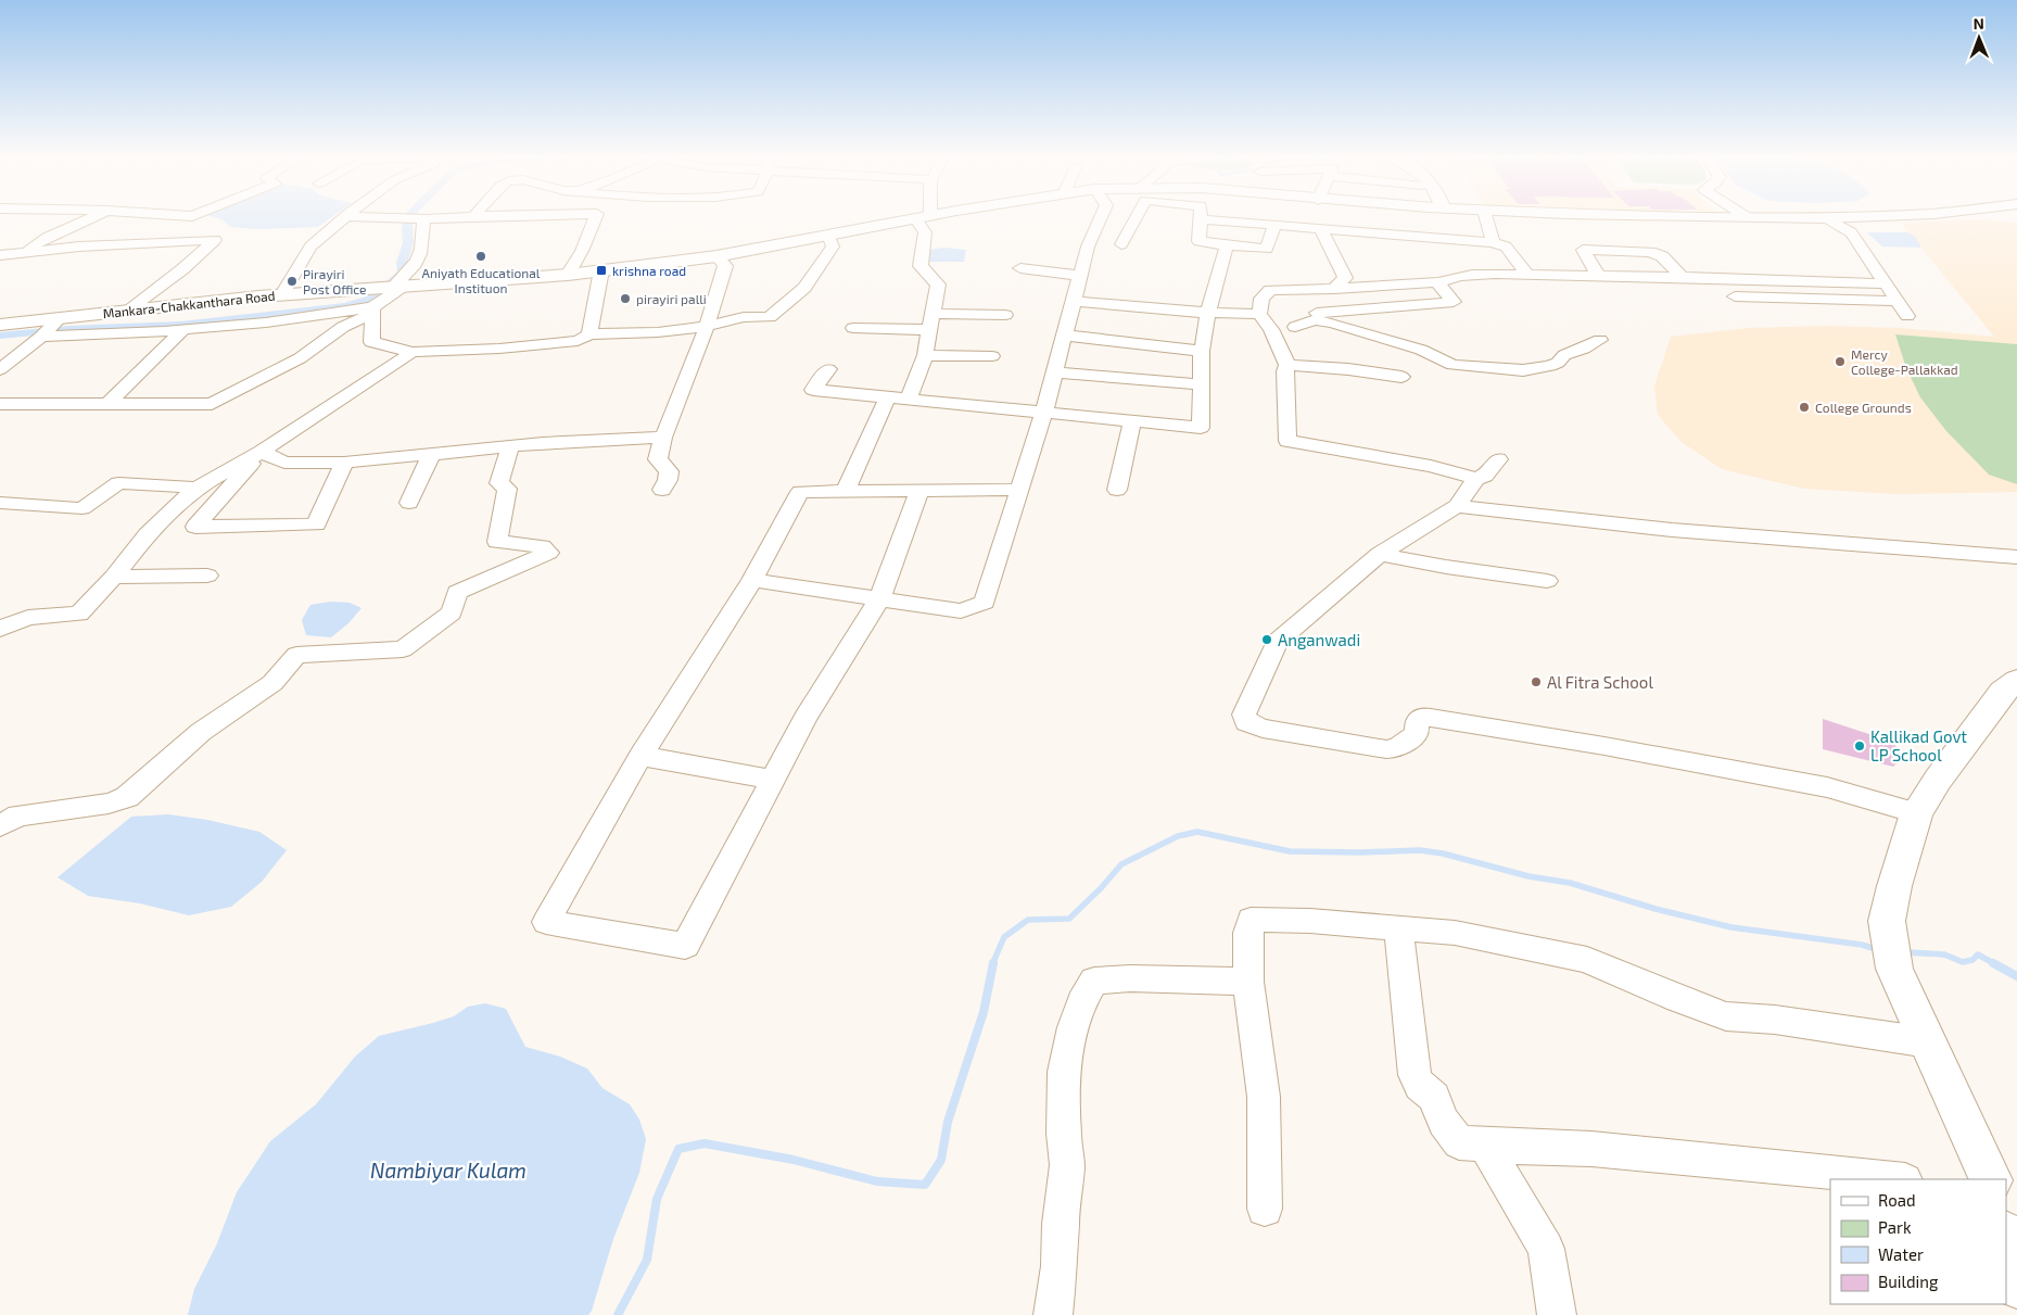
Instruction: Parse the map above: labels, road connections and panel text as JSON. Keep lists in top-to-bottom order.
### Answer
{
  "streets": {
    "main road": ["Mankara-Chakkanthara Road"]
  },
  "water": ["Nambiyar Kulam"],
  "places": {
    "other": [
      "Aniyath Educational Instituon",
      "Pirayiri Post Office",
      "pirayiri palli",
      "Mercy College-Pallakkad",
      "College Grounds",
      "Anganwadi",
      "Al Fitra School",
      "Kallikad Govt LP School"
    ],
    "transit": ["krishna road"]
  },
  "legend": [
    "Road",
    "Park",
    "Water",
    "Building"
  ],
  "north": "top"
}
